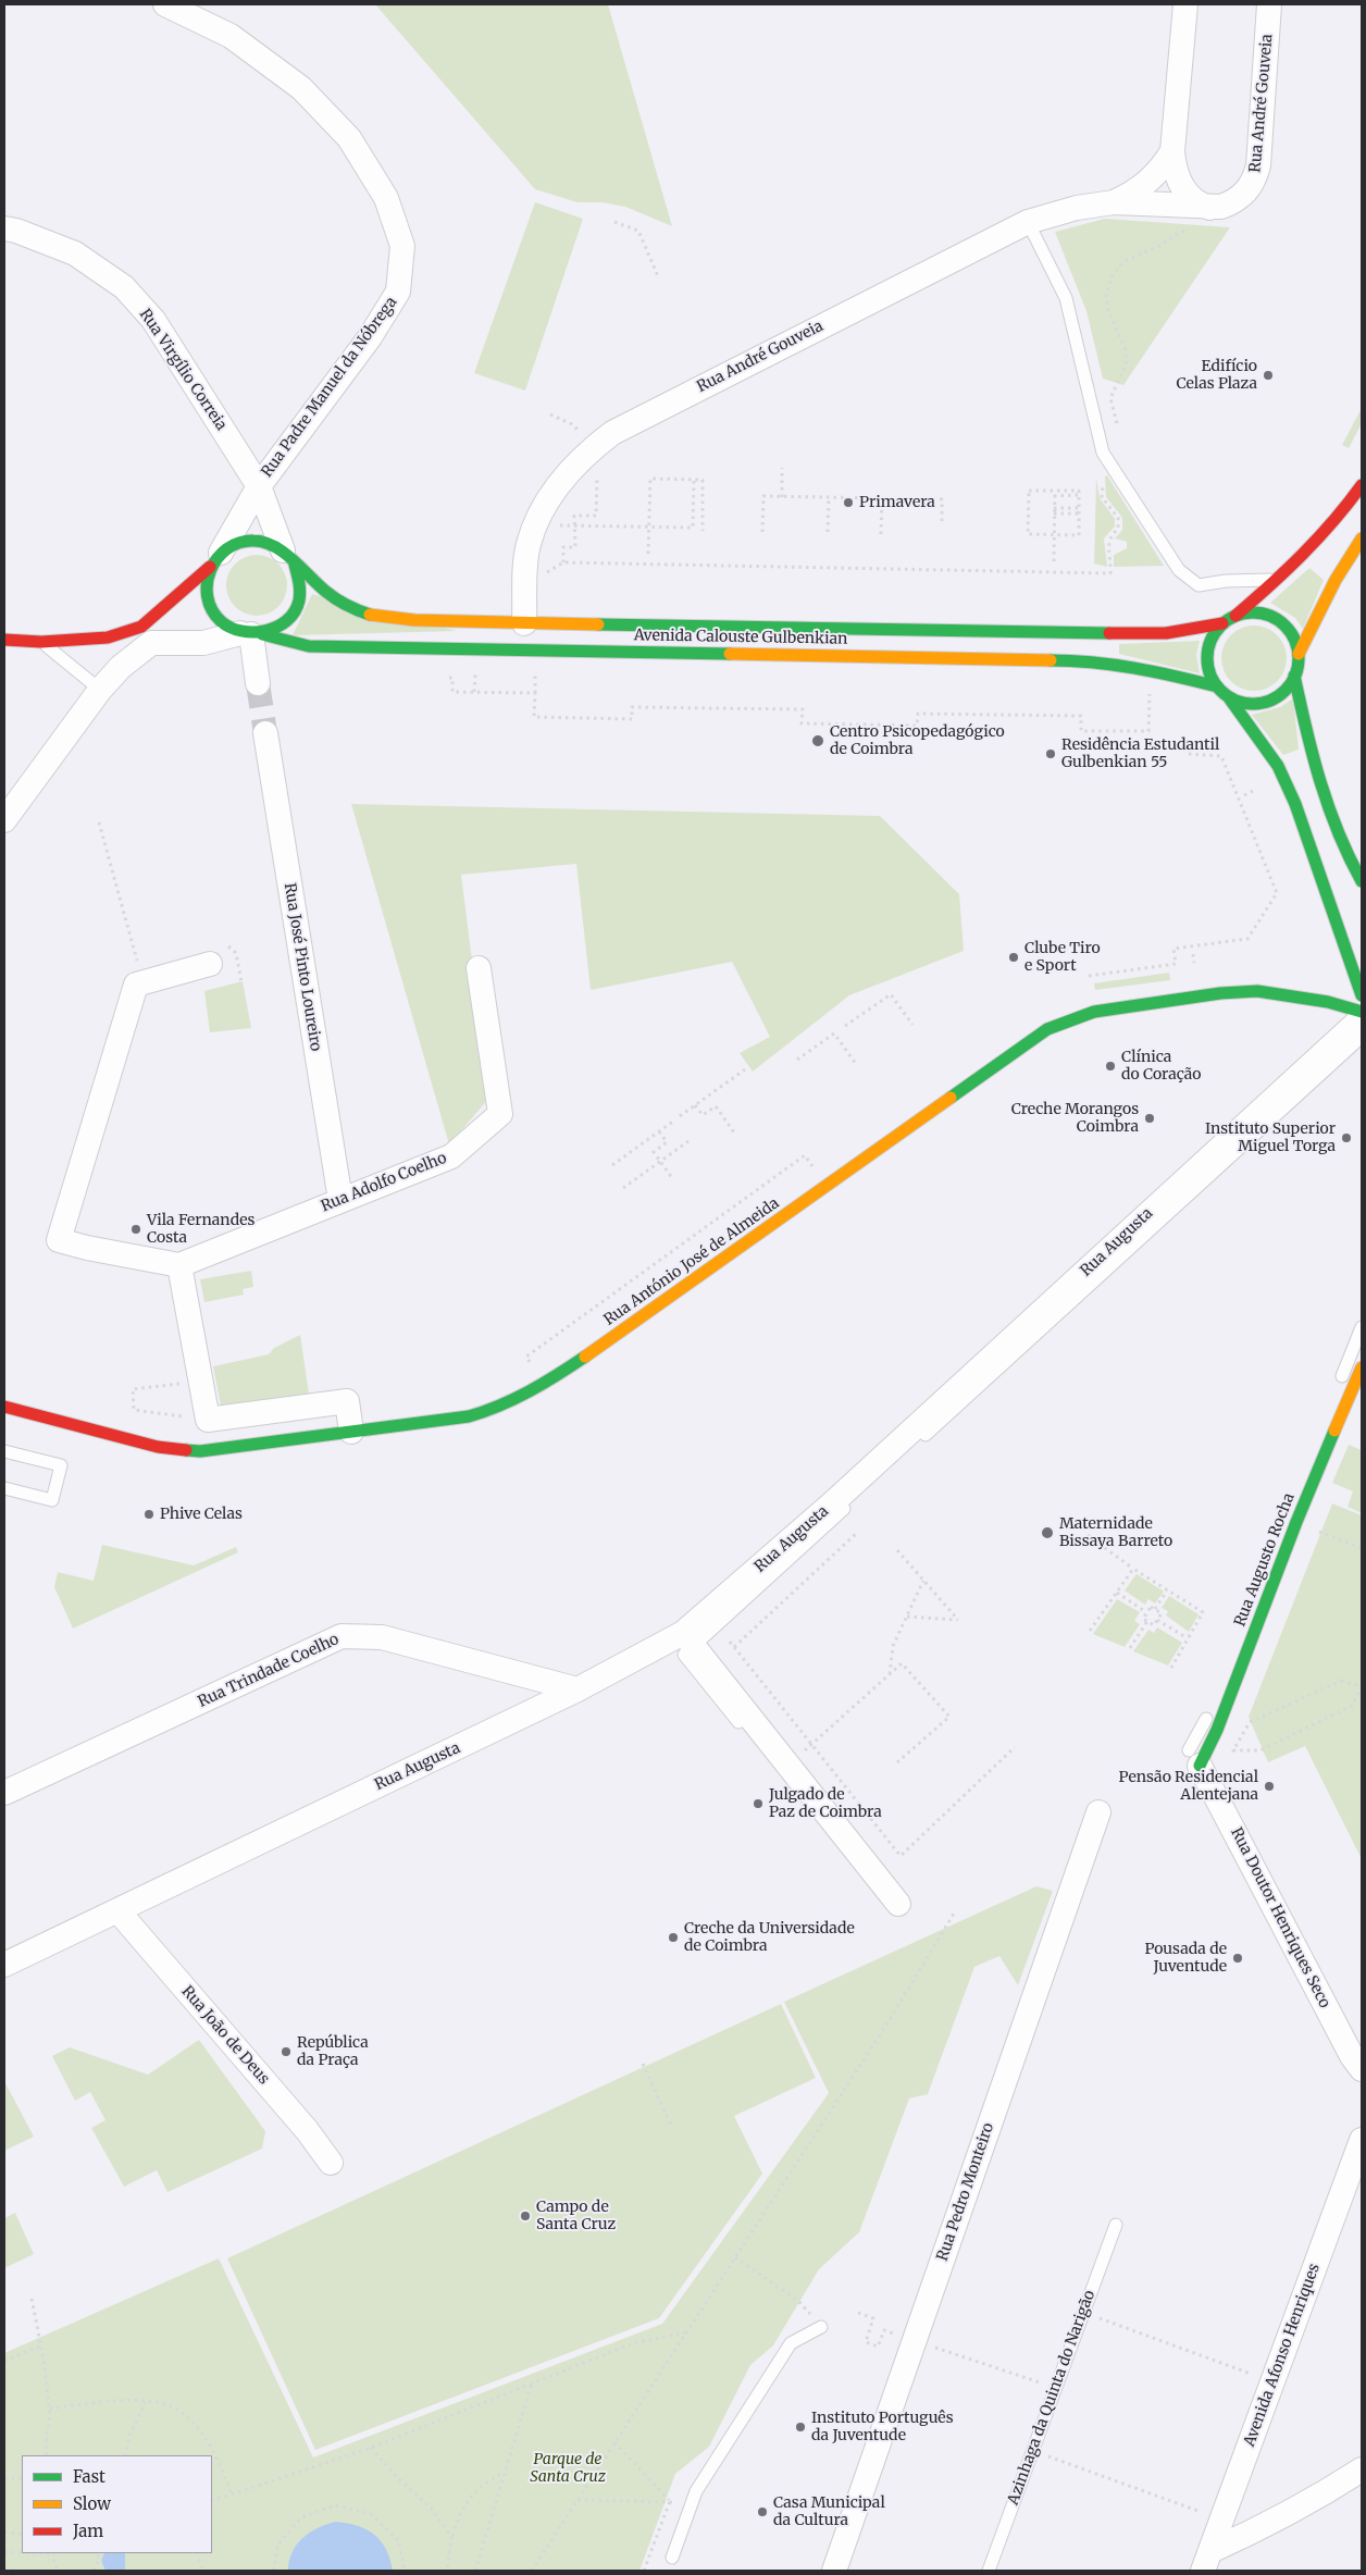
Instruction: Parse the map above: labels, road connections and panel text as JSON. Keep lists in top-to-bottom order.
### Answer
{
  "streets": {
    "main road": ["Avenida Calouste Gulbenkian", "Rua António José de Almeida", "Rua Augusto Rocha"],
    "street": [
      "Rua André Gouveia",
      "Rua Virgílio Correia",
      "Rua Padre Manuel da Nóbrega",
      "Rua José Pinto Loureiro",
      "Rua Adolfo Coelho",
      "Rua Augusta",
      "Rua Trindade Coelho",
      "Rua Doutor Henriques Seco",
      "Rua João de Deus",
      "Rua Pedro Monteiro",
      "Avenida Afonso Henriques"
    ],
    "lane": ["Azinhaga da Quinta do Narigão"]
  },
  "crossings": [
    ["Rua André Gouveia", "Avenida Calouste Gulbenkian"],
    ["Rua Virgílio Correia", "Rua Padre Manuel da Nóbrega"],
    ["Rua Virgílio Correia", "Avenida Calouste Gulbenkian"],
    ["Rua Padre Manuel da Nóbrega", "Avenida Calouste Gulbenkian"],
    ["Rua José Pinto Loureiro", "Rua Adolfo Coelho"],
    ["Rua Augusta", "Rua Trindade Coelho"],
    ["Rua Augusta", "Rua João de Deus"],
    ["Rua Augusto Rocha", "Rua Doutor Henriques Seco"]
  ],
  "parks": ["Parque de Santa Cruz"],
  "places": [
    "Edifício Celas Plaza",
    "Primavera",
    "Centro Psicopedagógico de Coimbra",
    "Residência Estudantil Gulbenkian 55",
    "Clube Tiro e Sport",
    "Clínica do Coração",
    "Creche Morangos Coimbra",
    "Instituto Superior Miguel Torga",
    "Vila Fernandes Costa",
    "Phive Celas",
    "Maternidade Bissaya Barreto",
    "Pensão Residencial Alentejana",
    "Julgado de Paz de Coimbra",
    "Creche da Universidade de Coimbra",
    "Pousada de Juventude",
    "República da Praça",
    "Campo de Santa Cruz",
    "Instituto Português da Juventude",
    "Casa Municipal da Cultura"
  ],
  "legend": ["Fast", "Slow", "Jam"]
}
